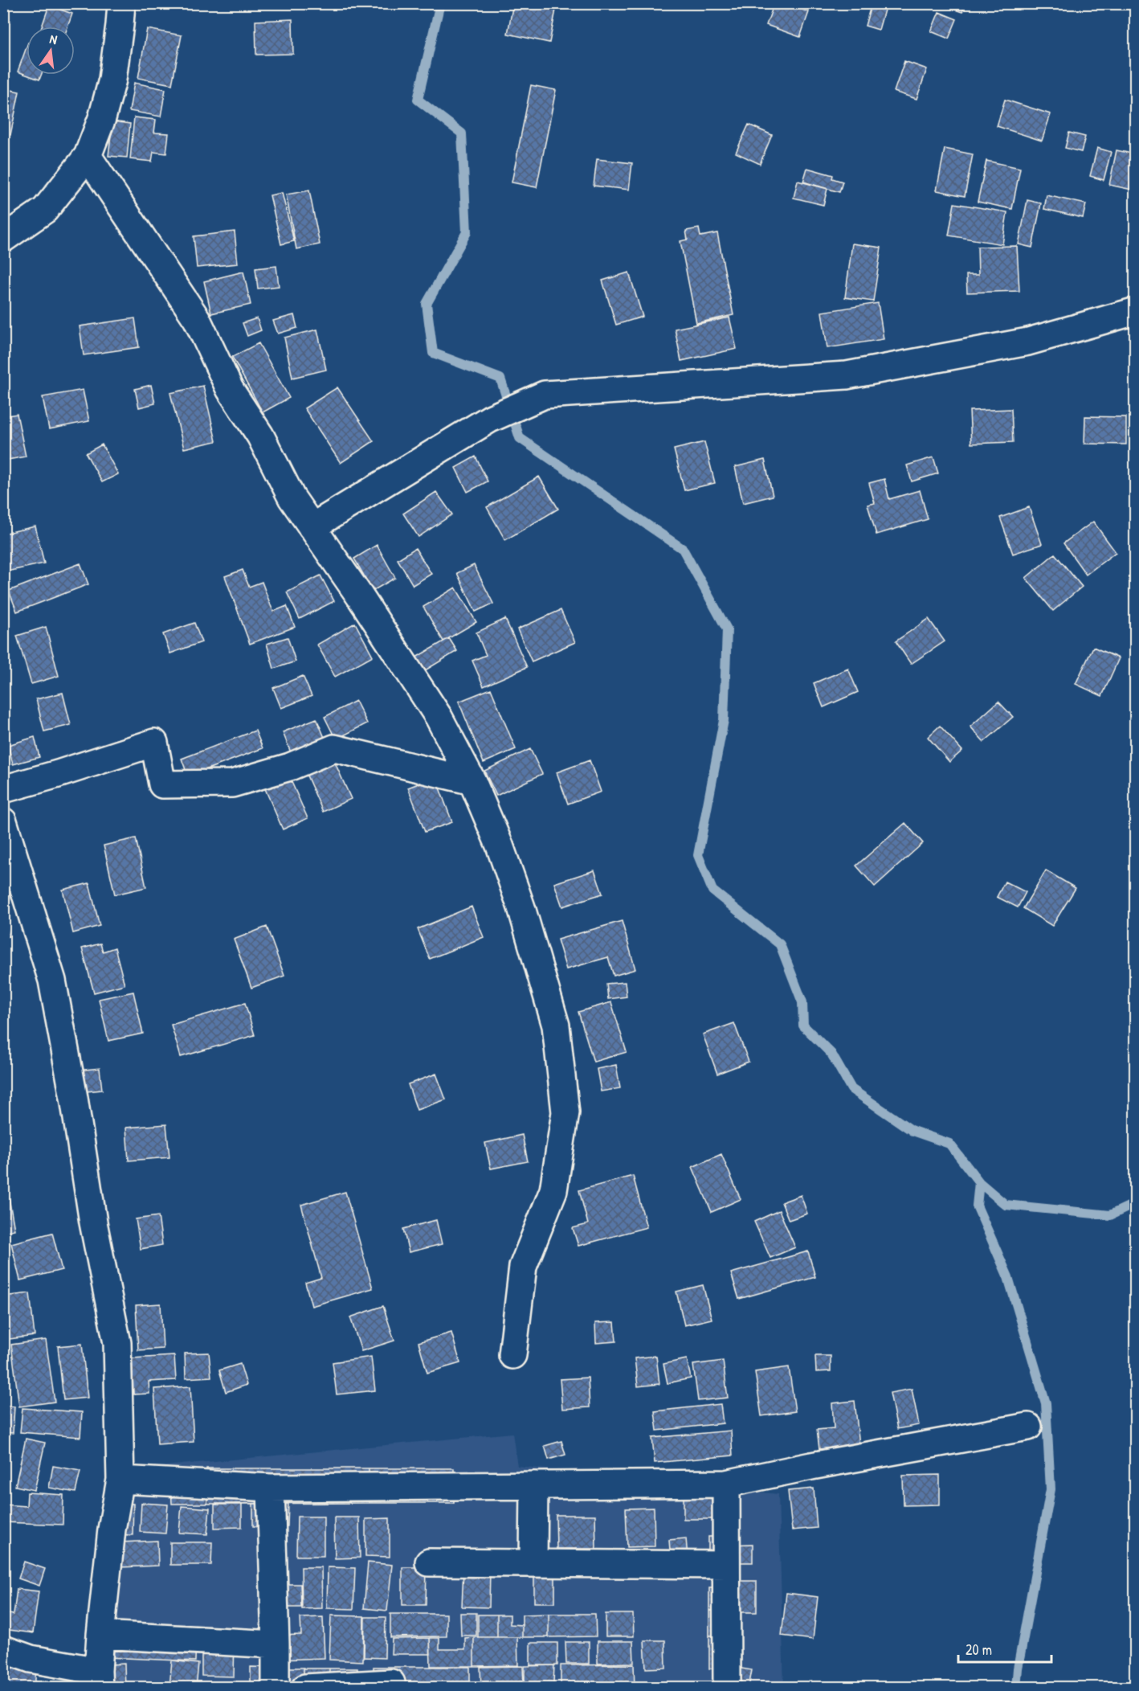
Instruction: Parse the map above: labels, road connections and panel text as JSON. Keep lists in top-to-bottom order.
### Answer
{
  "scale_bar": "20 m",
  "north": "top"
}
